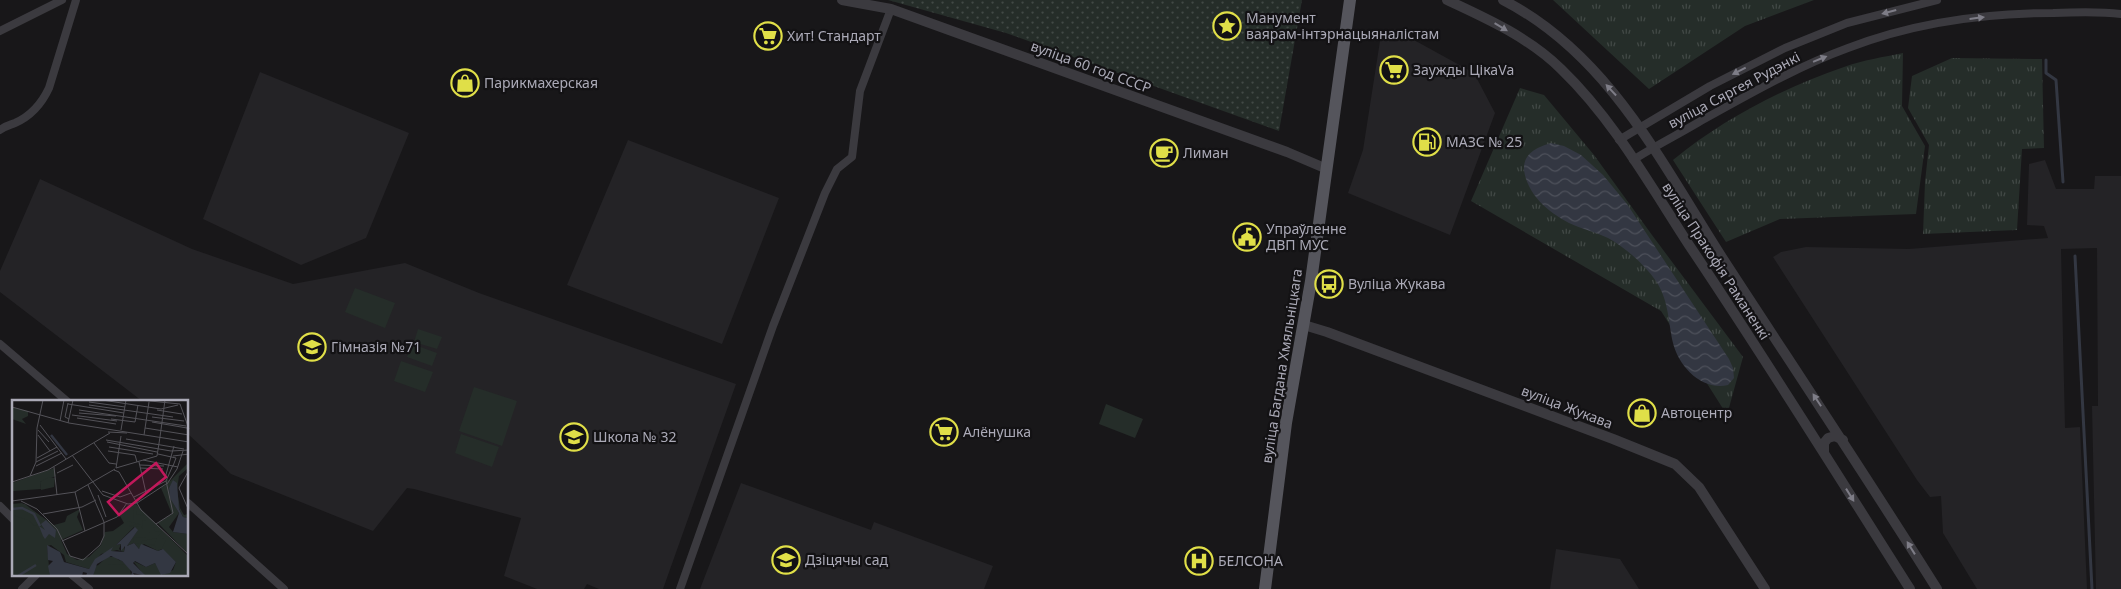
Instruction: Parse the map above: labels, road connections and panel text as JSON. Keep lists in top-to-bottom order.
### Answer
{
  "streets": {
    "main road": ["вуліца Багдана Хмяльніцкага"],
    "street": [
      "вуліца 60 год СССР",
      "вуліца Сяргея Рудэнкі",
      "вуліца Пракофія Раманенкі",
      "вуліца Жукава"
    ]
  },
  "crossings": [
    ["вуліца 60 год СССР", "вуліца Багдана Хмяльніцкага"],
    ["вуліца Сяргея Рудэнкі", "вуліца Пракофія Раманенкі"],
    ["вуліца Багдана Хмяльніцкага", "вуліца Жукава"]
  ],
  "places": {
    "place": ["Манумент ваярам-інтэрнацыяналістам"],
    "supermarket": ["Хит! Стандарт", "Заужды ЦікаVа", "Алёнушка"],
    "shop": ["Парикмахерская", "Автоцентр"],
    "fuel station": ["МАЗС № 25"],
    "cafe": ["Лиман"],
    "public building": ["Упраўленне ДВП МУС"],
    "bus stop": ["Вуліца Жукава"],
    "school or university": ["Гімназія №71", "Школа № 32", "Дзіцячы сад"],
    "hospital": ["БЕЛСОНА"]
  }
}
